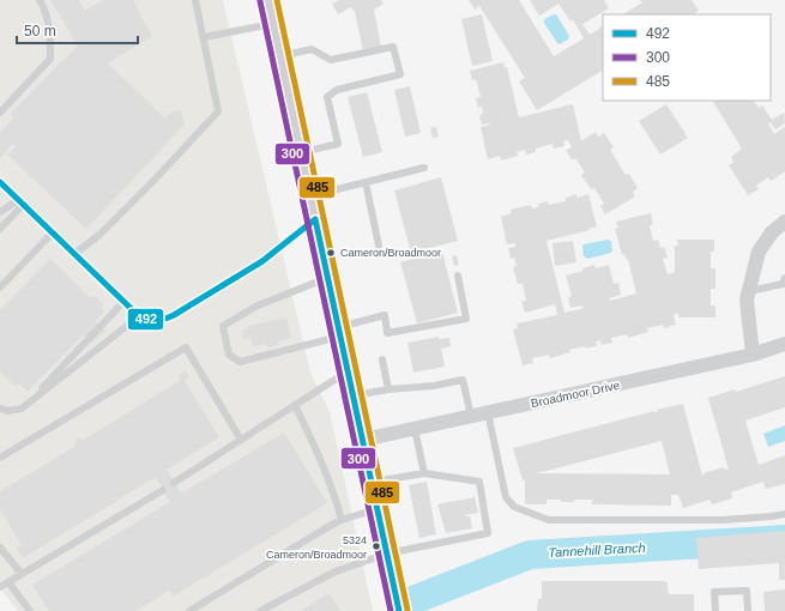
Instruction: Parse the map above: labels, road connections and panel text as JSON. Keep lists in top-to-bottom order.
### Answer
{
  "streets": {
    "street": ["Broadmoor Drive"]
  },
  "water": ["Tannehill Branch"],
  "places": ["Cameron/Broadmoor", "5324 Cameron/Broadmoor"],
  "lines": ["transit line 485", "transit line 300", "transit line 492"],
  "legend": ["492", "300", "485"],
  "scale_bar": "50 m"
}
